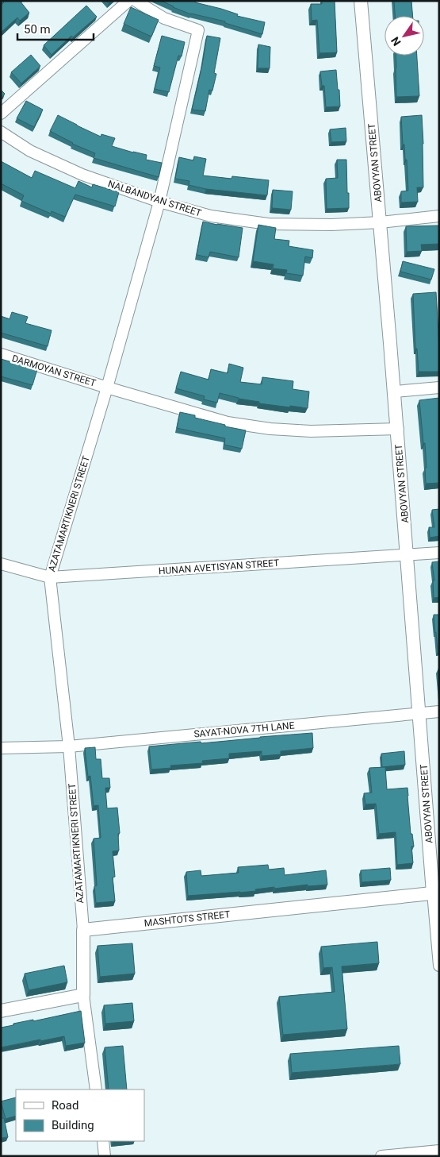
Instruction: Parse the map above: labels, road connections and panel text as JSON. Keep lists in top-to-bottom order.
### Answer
{
  "streets": {
    "main road": ["ABOVYAN STREET", "MASHTOTS STREET"],
    "street": [
      "NALBANDYAN STREET",
      "DARMOYAN STREET",
      "AZATAMARTIKNERI STREET",
      "HUNAN AVETISYAN STREET",
      "SAYAT-NOVA 7TH LANE"
    ]
  },
  "crossings": [
    ["ABOVYAN STREET", "NALBANDYAN STREET"],
    ["ABOVYAN STREET", "DARMOYAN STREET"],
    ["ABOVYAN STREET", "HUNAN AVETISYAN STREET"],
    ["ABOVYAN STREET", "SAYAT-NOVA 7TH LANE"],
    ["ABOVYAN STREET", "MASHTOTS STREET"],
    ["NALBANDYAN STREET", "AZATAMARTIKNERI STREET"],
    ["DARMOYAN STREET", "AZATAMARTIKNERI STREET"],
    ["AZATAMARTIKNERI STREET", "HUNAN AVETISYAN STREET"],
    ["AZATAMARTIKNERI STREET", "SAYAT-NOVA 7TH LANE"],
    ["AZATAMARTIKNERI STREET", "MASHTOTS STREET"]
  ],
  "legend": ["Road", "Building"],
  "scale_bar": "50 m",
  "north": "bottom left"
}
